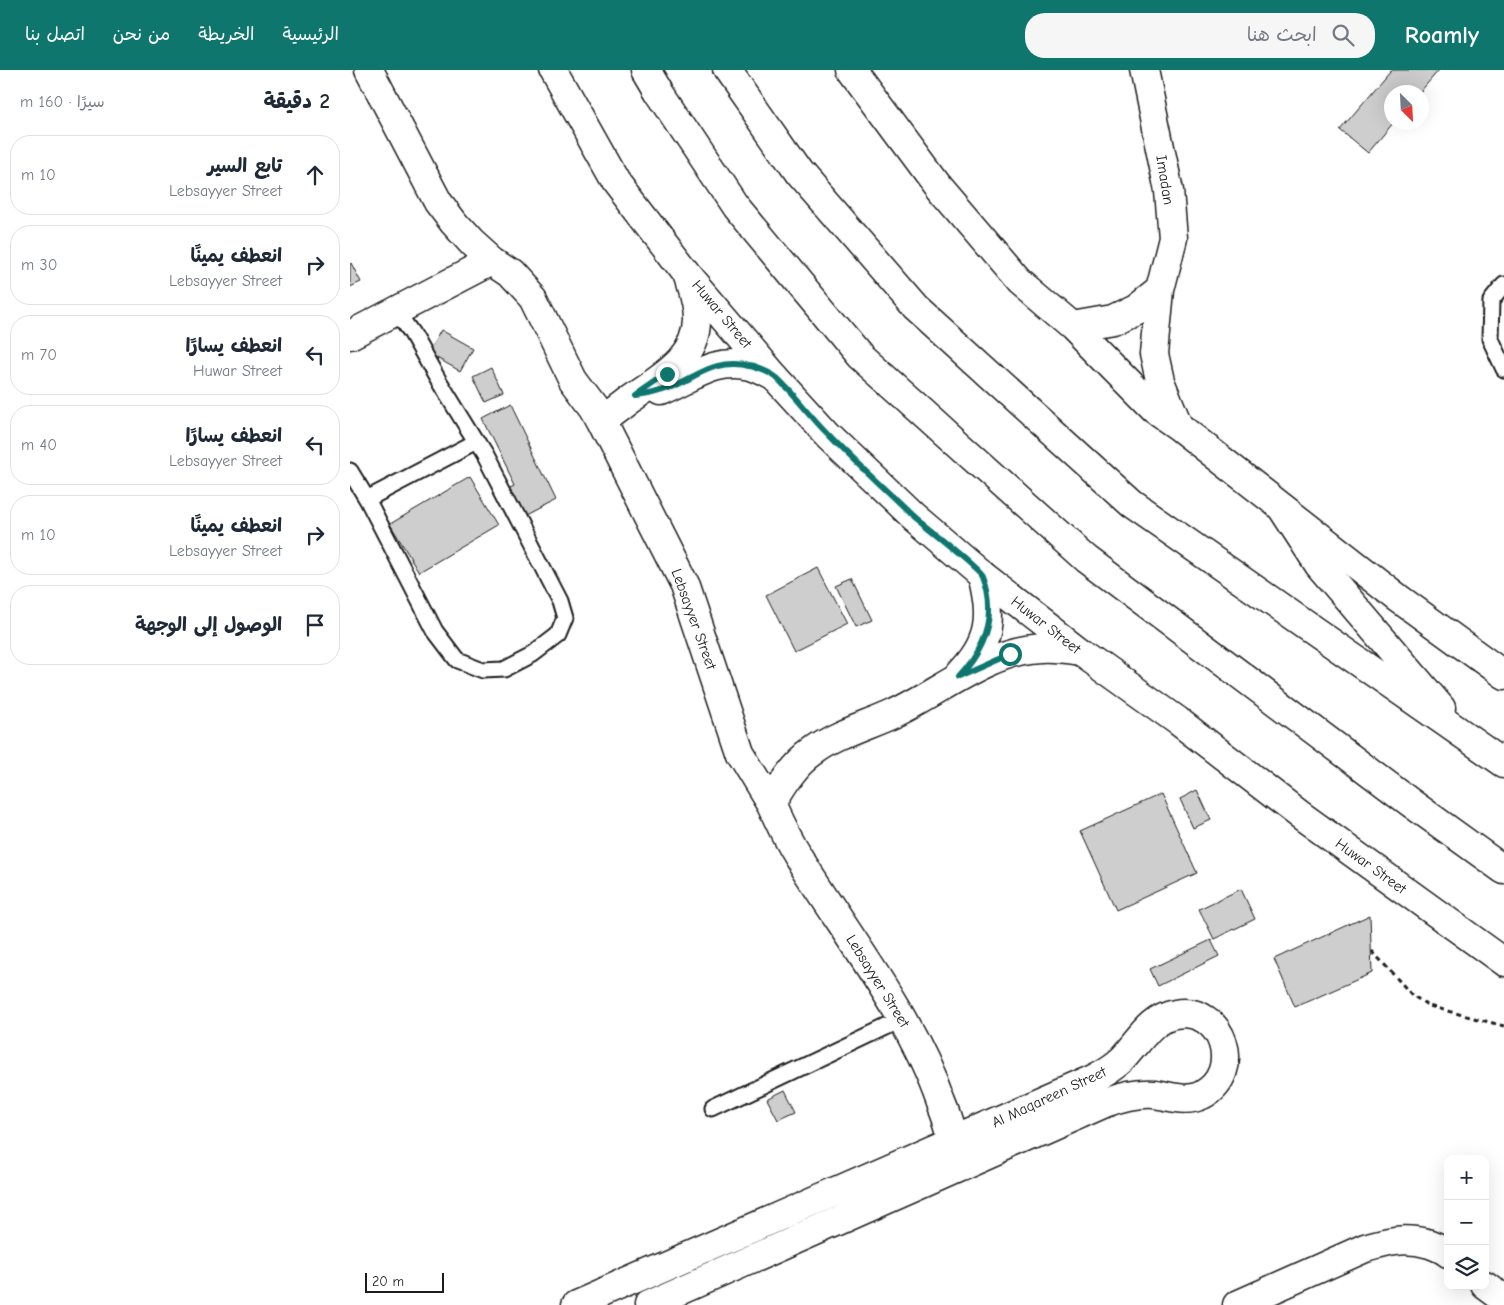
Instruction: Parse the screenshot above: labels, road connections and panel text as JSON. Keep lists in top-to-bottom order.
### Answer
{
  "streets": {
    "main road": [
      "Imadan",
      "Huwar Street",
      "Lebsayyer Street",
      "Al Maqareen Street"
    ]
  },
  "crossings": [
    ["Lebsayyer Street", "Al Maqareen Street"]
  ],
  "scale_bar": "20 m",
  "north": "bottom right",
  "page": {
    "header": "Roamly",
    "search": "ابحث هنا",
    "nav": [
      "الرئيسية",
      "الخريطة",
      "من نحن",
      "اتصل بنا"
    ],
    "heading": ["2 دقيقة", "سيرًا · 160 m"],
    "list": [
      ["تابع السير", "Lebsayyer Street", "10 m"],
      ["انعطف يمينًا", "Lebsayyer Street", "30 m"],
      ["انعطف يسارًا", "Huwar Street", "70 m"],
      ["انعطف يسارًا", "Lebsayyer Street", "40 m"],
      ["انعطف يمينًا", "Lebsayyer Street", "10 m"],
      "الوصول إلى الوجهة"
    ],
    "map_buttons": ["+", "−"],
    "scale": "20 m"
  }
}
